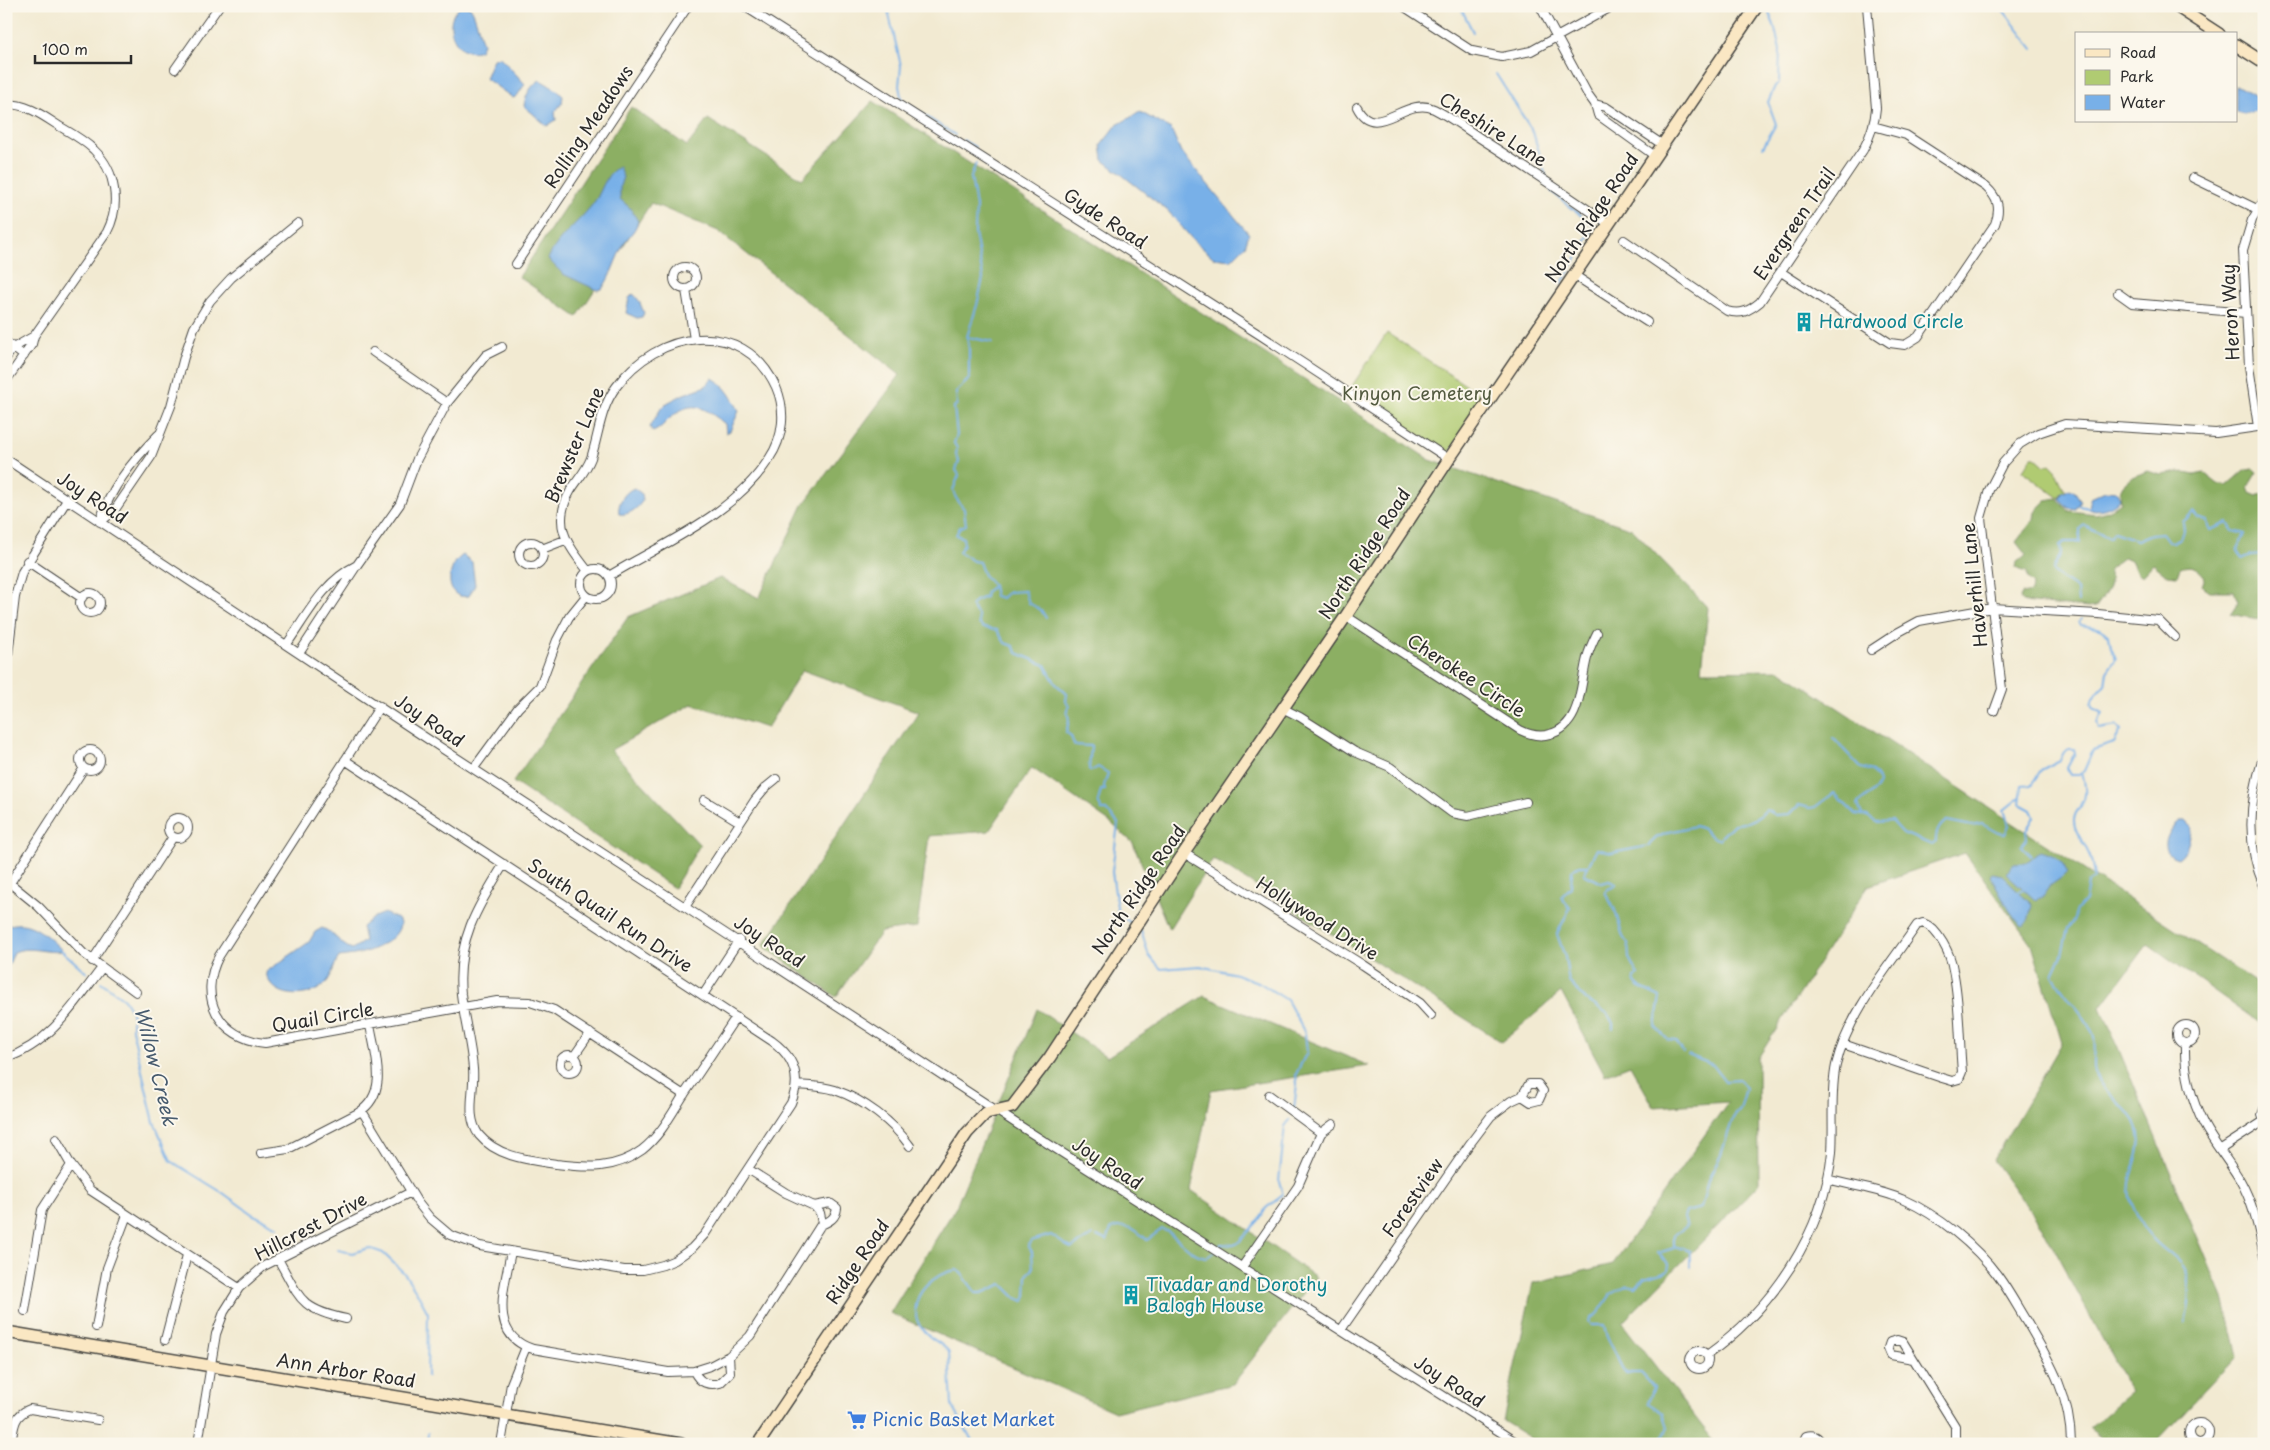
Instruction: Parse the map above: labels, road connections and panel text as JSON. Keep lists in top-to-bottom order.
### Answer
{
  "streets": {
    "street": [
      "Rolling Meadows",
      "Cheshire Lane",
      "North Ridge Road",
      "Gyde Road",
      "Evergreen Trail",
      "Heron Way",
      "Brewster Lane",
      "Joy Road",
      "Haverhill Lane",
      "Cherokee Circle",
      "South Quail Run Drive",
      "Hollywood Drive",
      "Quail Circle",
      "Forestview",
      "Hillcrest Drive",
      "Ridge Road",
      "Ann Arbor Road"
    ]
  },
  "crossings": [
    ["Cheshire Lane", "North Ridge Road"],
    ["North Ridge Road", "Gyde Road"],
    ["North Ridge Road", "Joy Road"],
    ["North Ridge Road", "Cherokee Circle"],
    ["North Ridge Road", "Hollywood Drive"],
    ["North Ridge Road", "Ridge Road"],
    ["Heron Way", "Haverhill Lane"],
    ["Joy Road", "Quail Circle"],
    ["Joy Road", "Forestview"],
    ["Joy Road", "Ridge Road"],
    ["South Quail Run Drive", "Quail Circle"],
    ["Hillcrest Drive", "Ann Arbor Road"]
  ],
  "water": ["Willow Creek"],
  "parks": ["Kinyon Cemetery"],
  "places": {
    "building": ["Hardwood Circle", "Tivadar and Dorothy Balogh House"],
    "supermarket": ["Picnic Basket Market"]
  },
  "legend": ["Road", "Park", "Water"],
  "scale_bar": "100 m"
}
